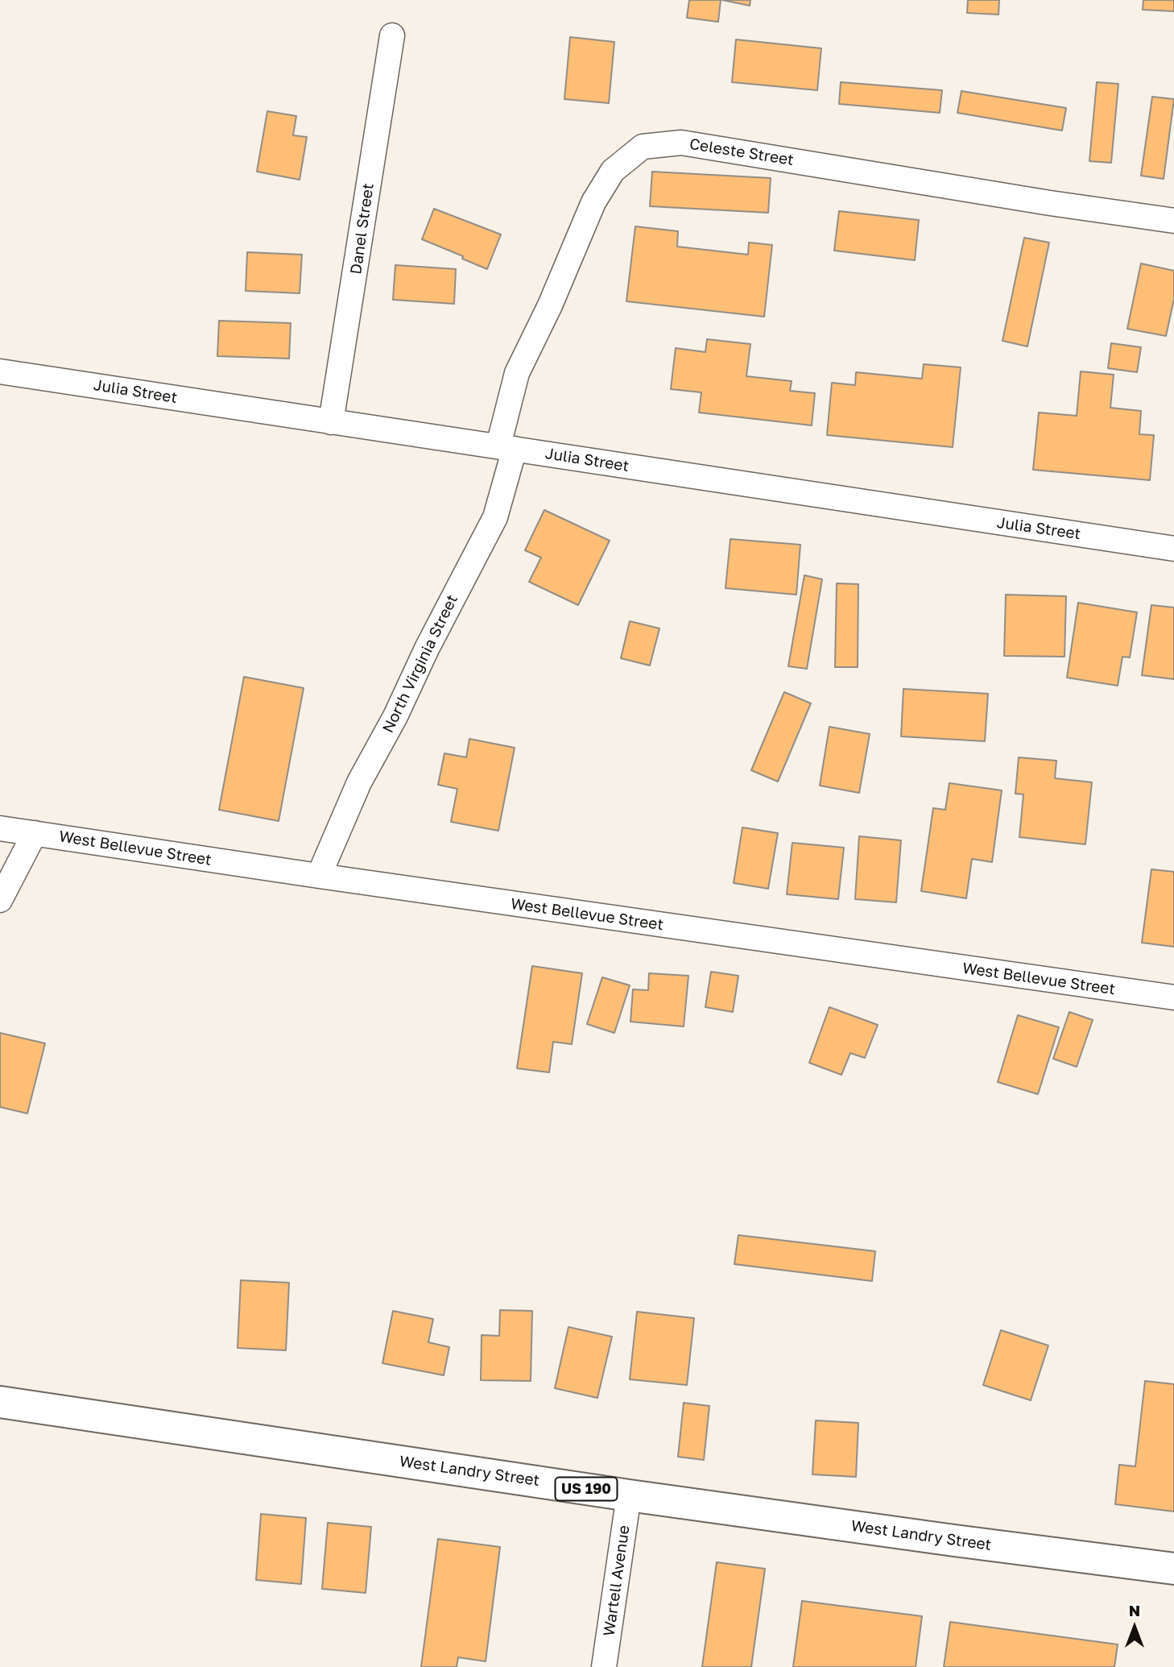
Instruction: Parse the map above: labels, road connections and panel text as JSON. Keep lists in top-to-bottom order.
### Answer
{
  "streets": {
    "highway": ["West Landry Street", "US 190"],
    "street": [
      "Celeste Street",
      "Danel Street",
      "Julia Street",
      "North Virginia Street",
      "West Bellevue Street",
      "Wartell Avenue"
    ]
  },
  "crossings": [
    ["Celeste Street", "Julia Street"],
    ["Celeste Street", "North Virginia Street"],
    ["Danel Street", "Julia Street"],
    ["Julia Street", "North Virginia Street"],
    ["North Virginia Street", "West Bellevue Street"],
    ["West Landry Street", "Wartell Avenue"]
  ],
  "north": "top"
}
